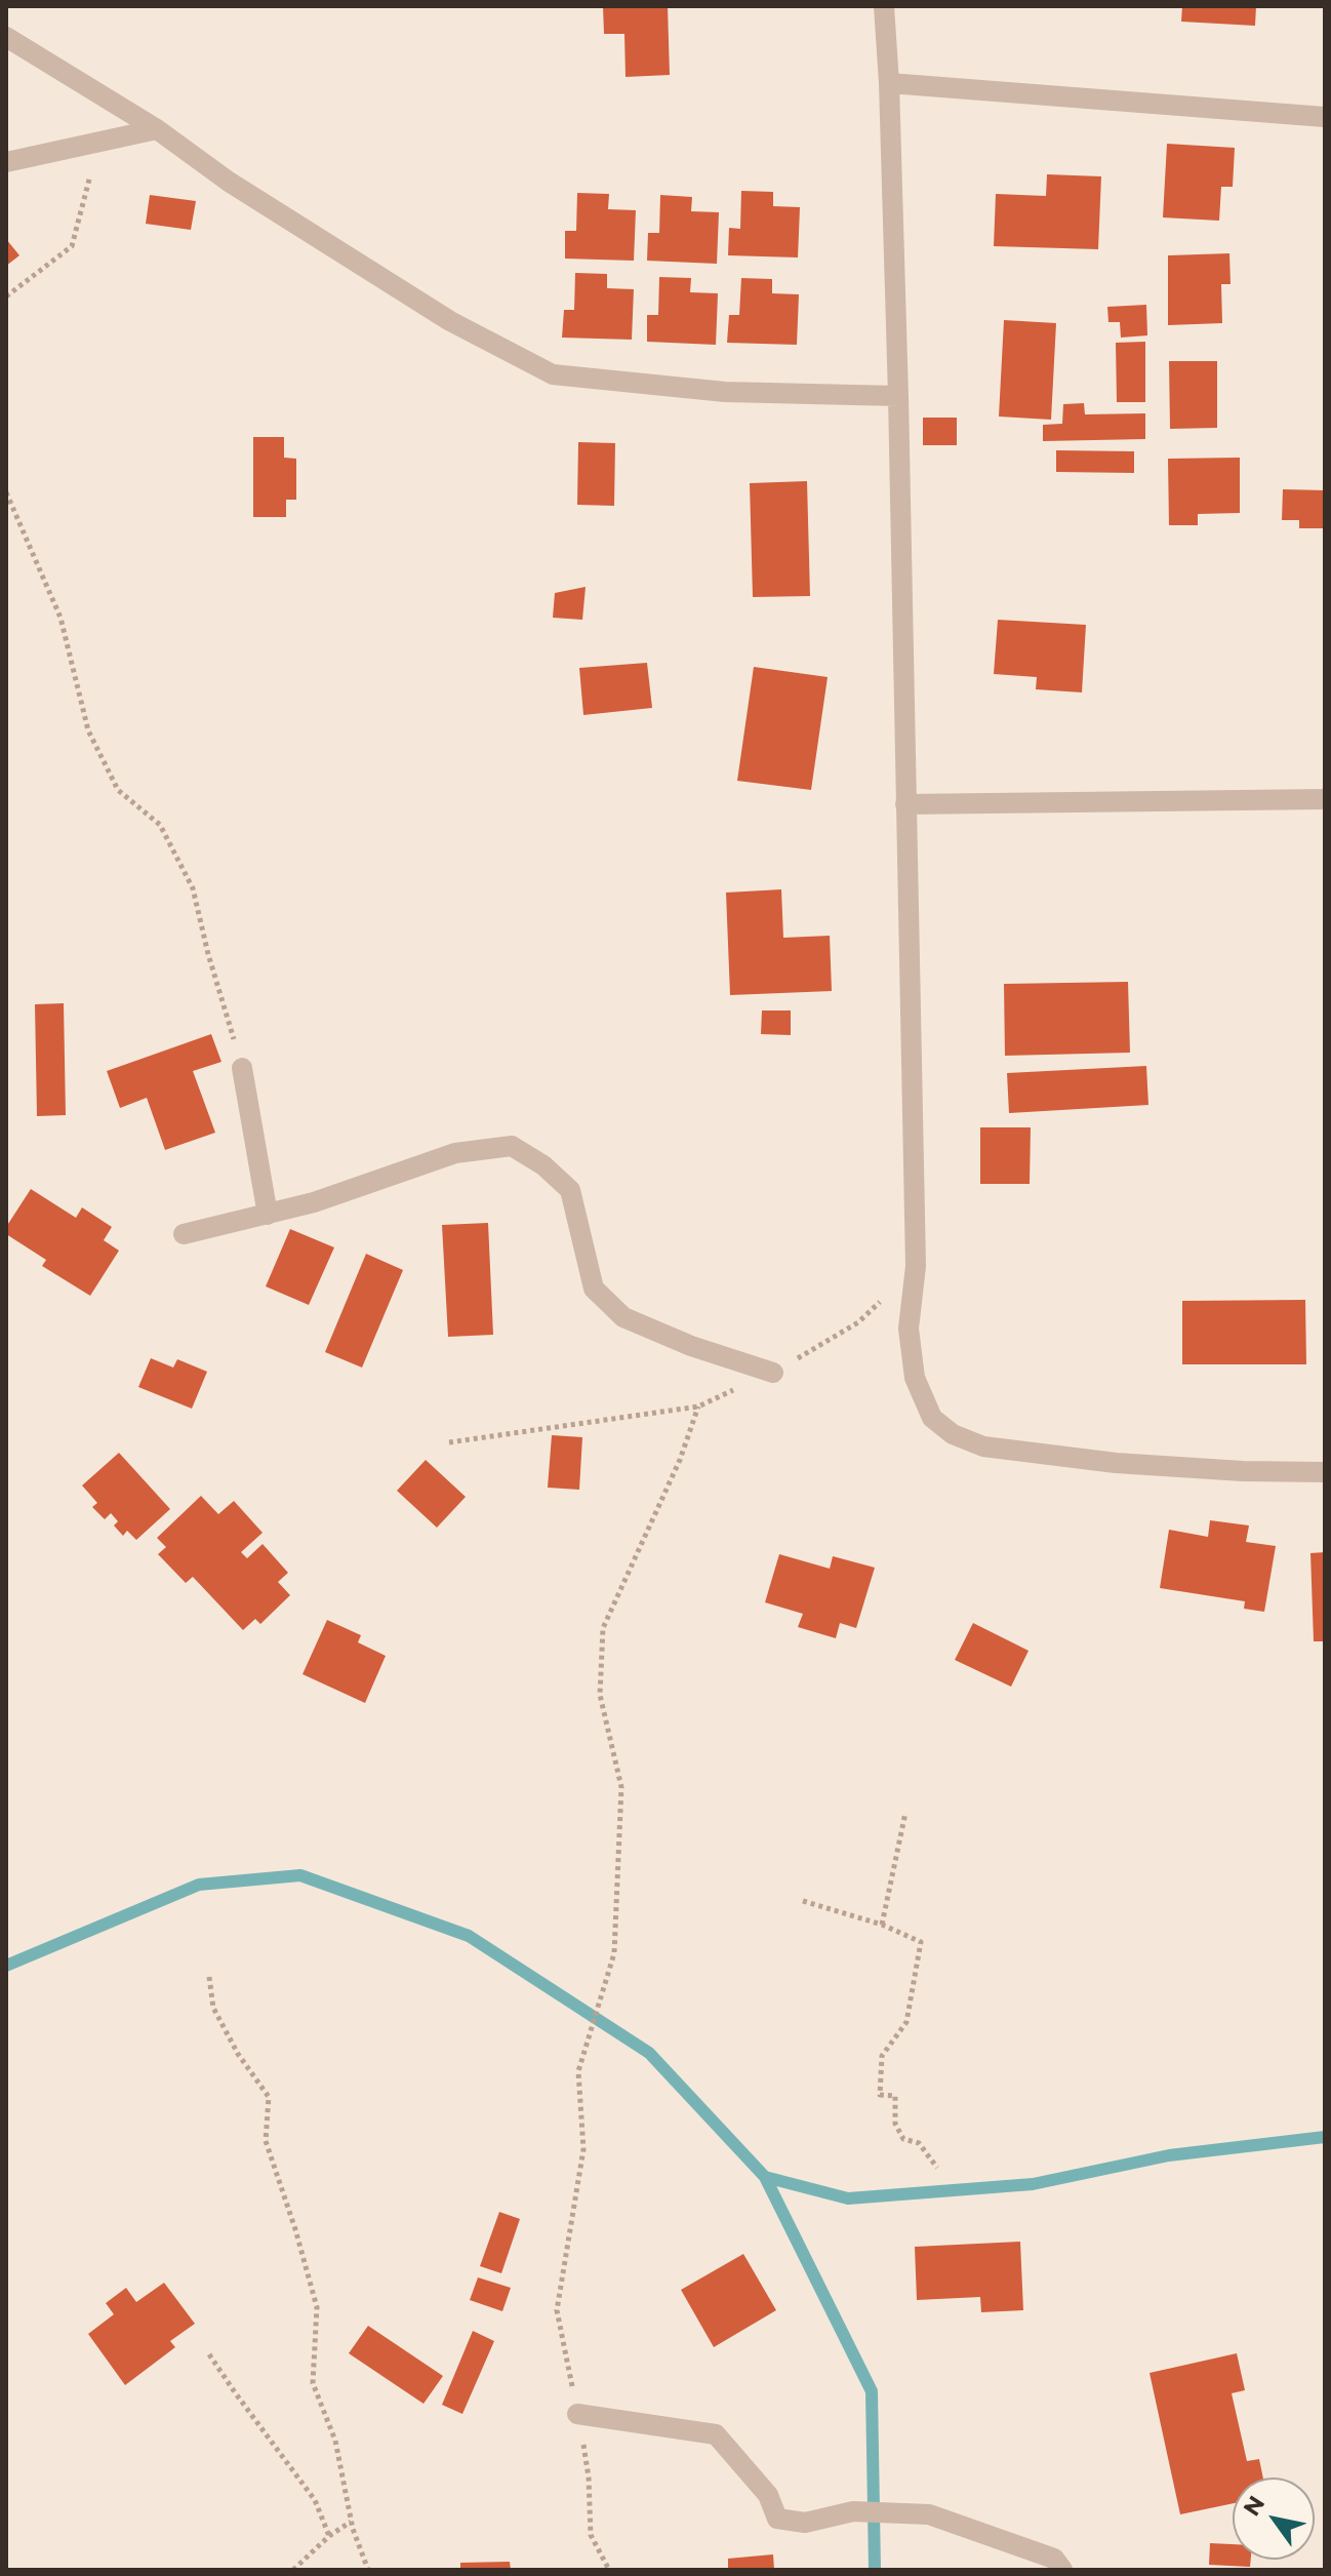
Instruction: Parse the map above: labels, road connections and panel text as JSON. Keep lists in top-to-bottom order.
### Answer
{
  "north": "top left"
}
